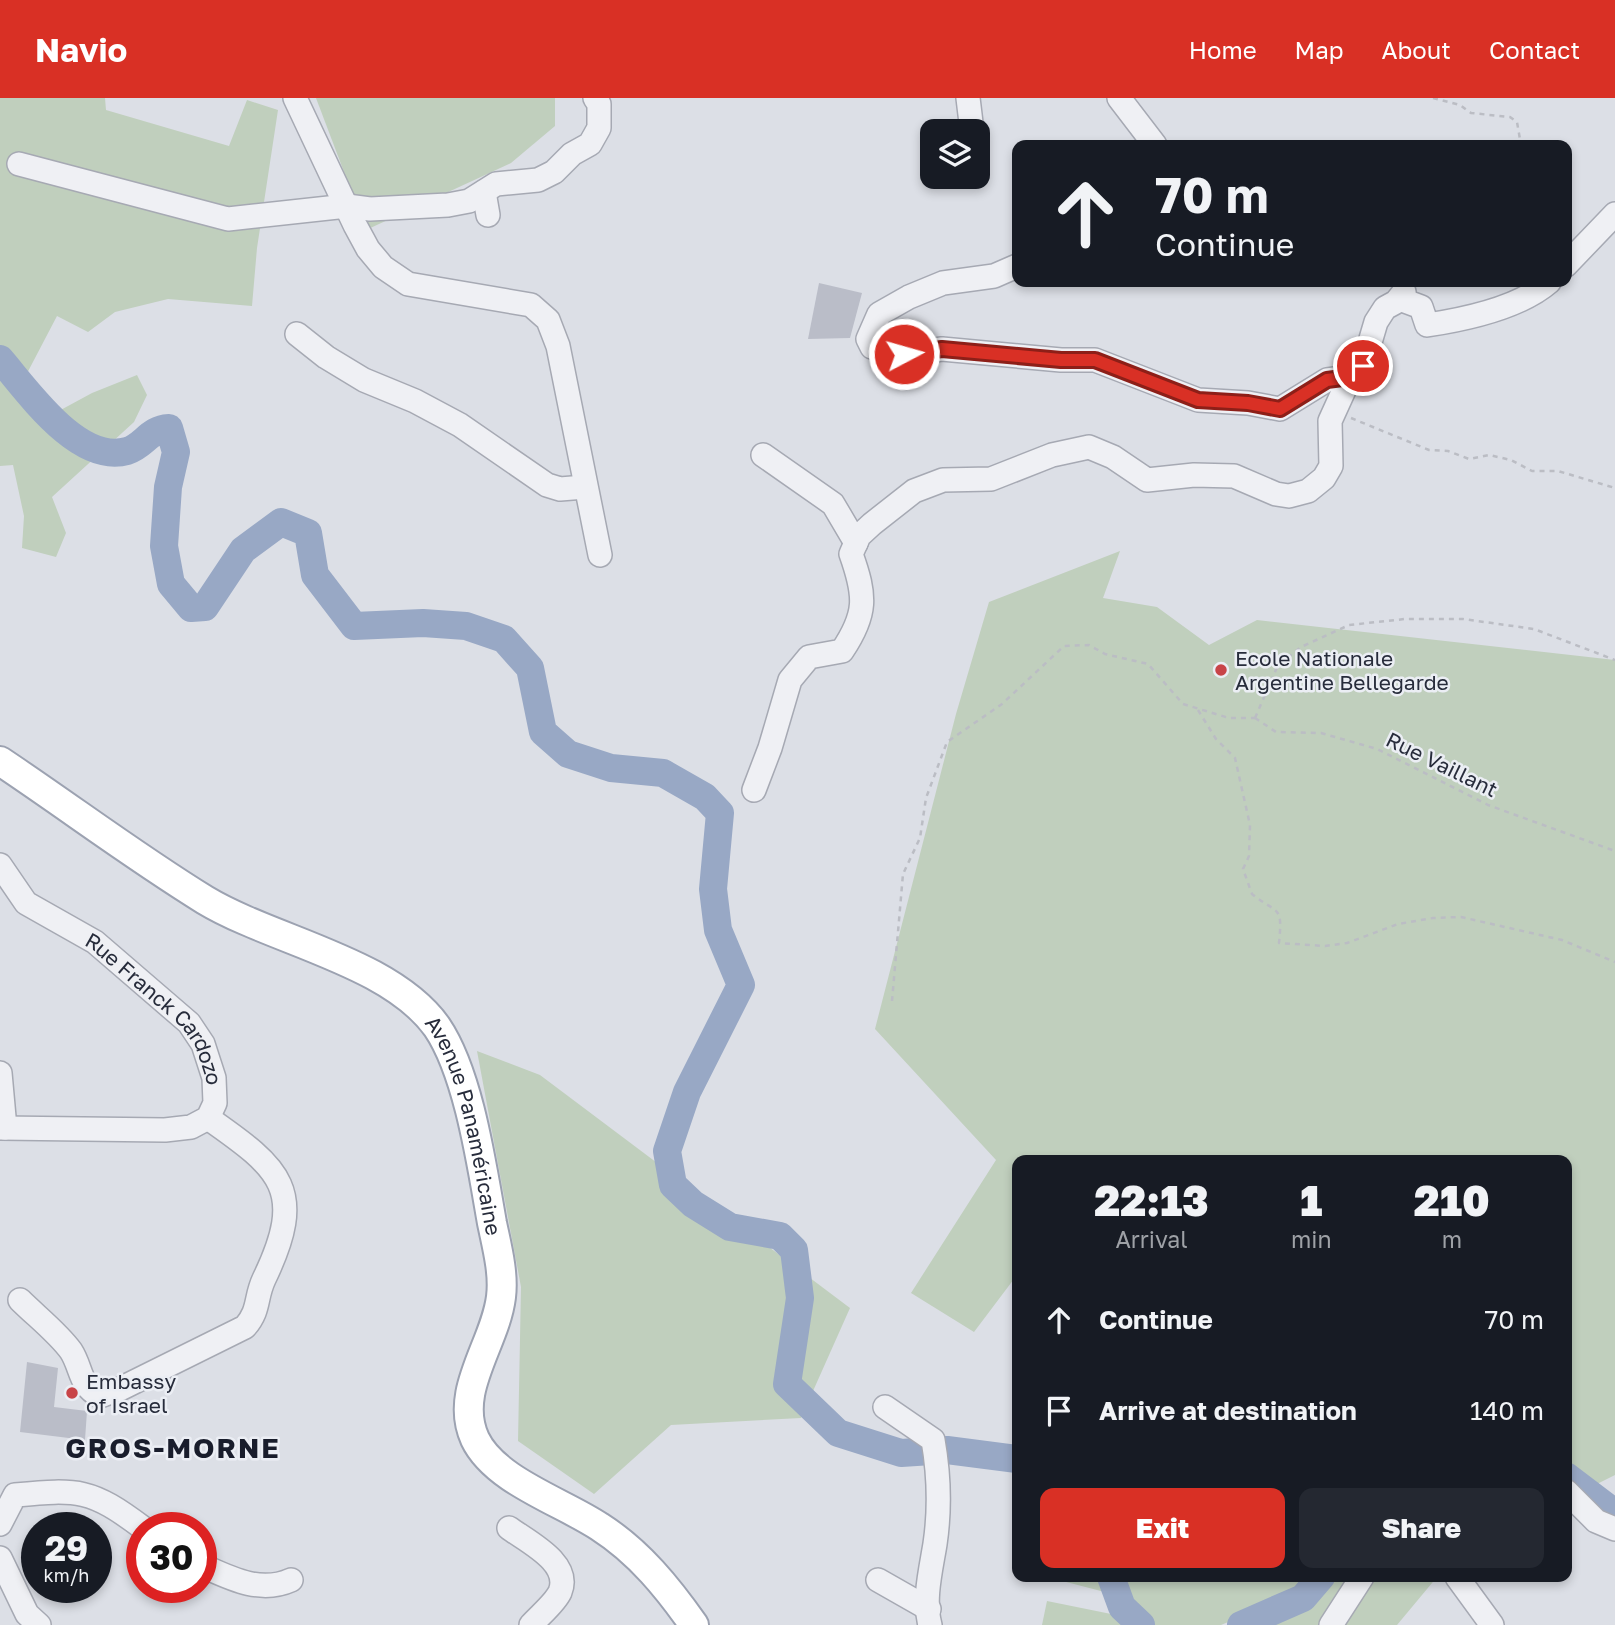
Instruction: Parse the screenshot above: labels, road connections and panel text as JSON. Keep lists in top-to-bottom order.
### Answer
{
  "streets": {
    "main road": ["Avenue Panaméricaine"],
    "street": ["Rue Franck Cardozo"],
    "path": ["Rue Vaillant"]
  },
  "districts": ["GROS-MORNE"],
  "places": ["Ecole Nationale Argentine Bellegarde", "Embassy of Israel"],
  "page": {
    "header": "Navio",
    "nav": [
      "Home",
      "Map",
      "About",
      "Contact"
    ],
    "turn": ["70 m", "Continue"],
    "eta": [
      "22:13",
      "Arrival",
      "1",
      "min",
      "210",
      "m"
    ],
    "list": [
      {
        "name": "Continue",
        "value": "70 m"
      },
      {
        "name": "Arrive at destination",
        "value": "140 m"
      }
    ],
    "buttons": ["Exit", "Share"],
    "speed": "29 km/h",
    "limit": "30"
  }
}
